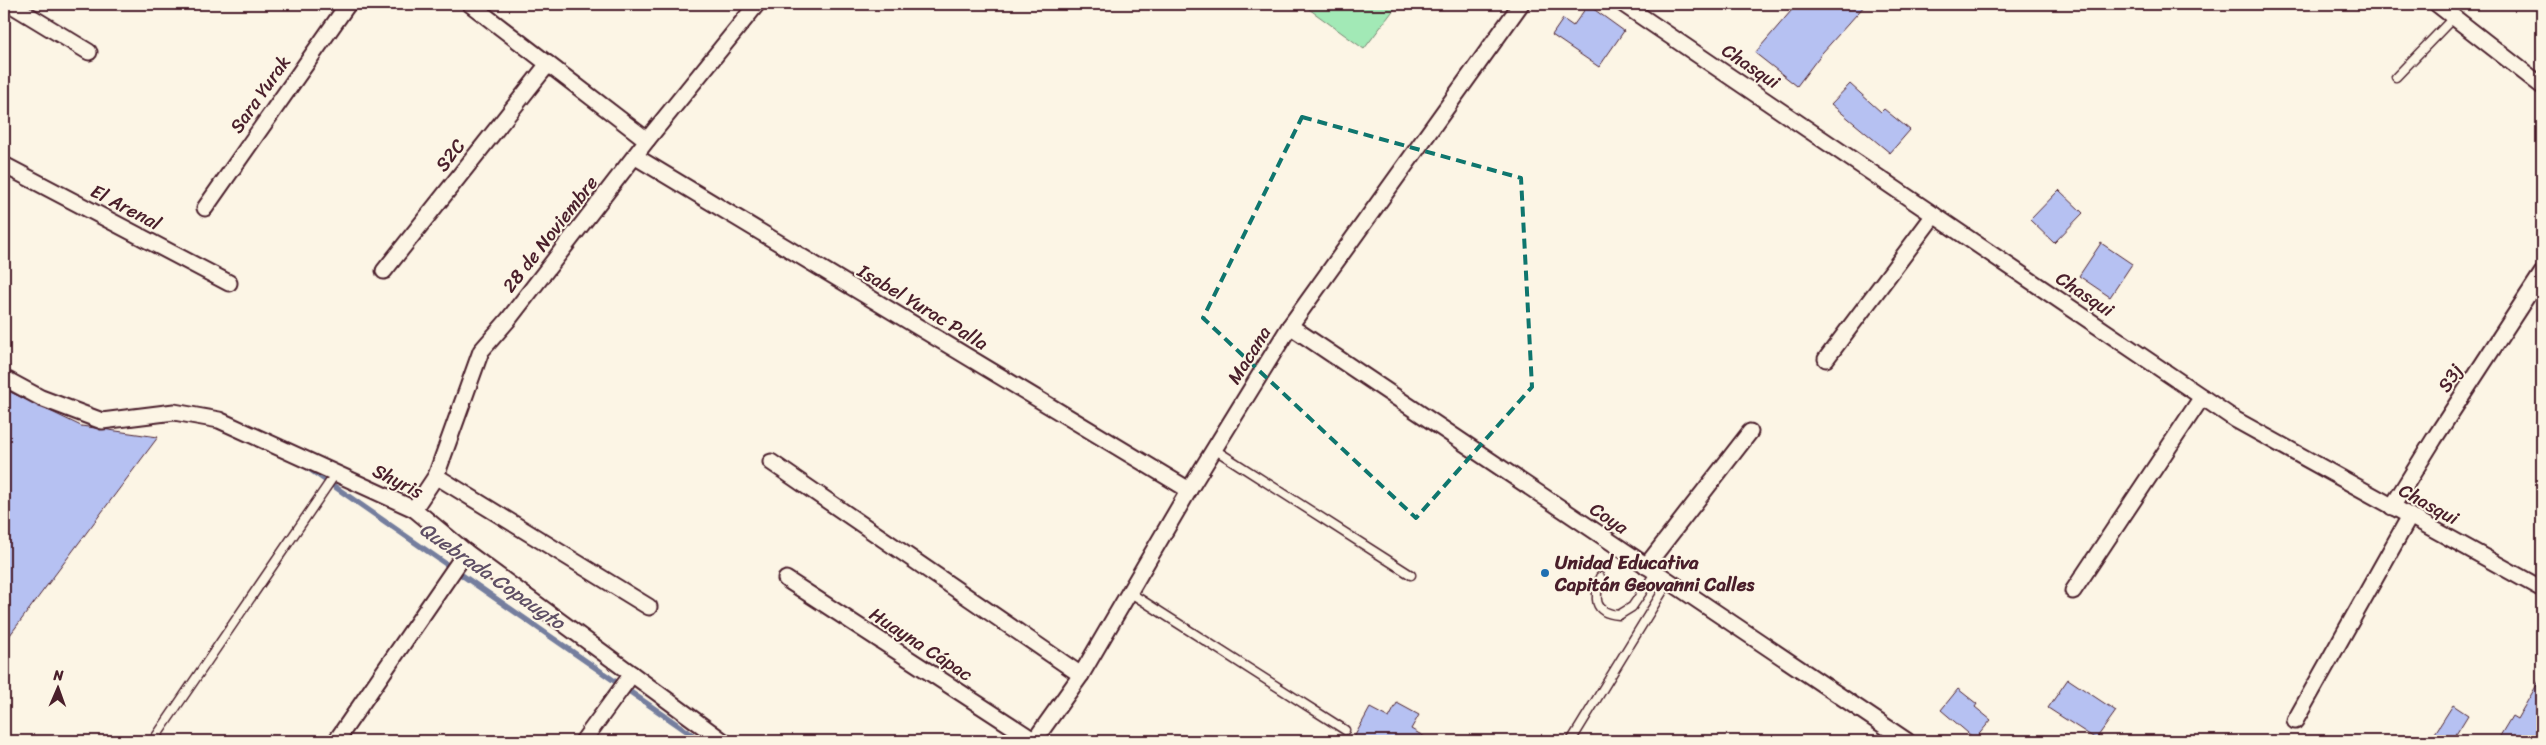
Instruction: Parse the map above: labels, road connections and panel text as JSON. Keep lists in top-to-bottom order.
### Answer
{
  "streets": {
    "street": [
      "Chasqui",
      "Sara Yurak",
      "S2C",
      "El Arenal",
      "28 de Noviembre",
      "Isabel Yurac Palla",
      "Macana",
      "S3j",
      "Shyris",
      "Coya",
      "Huayna Cápac"
    ]
  },
  "crossings": [
    ["Chasqui", "S3j"],
    ["28 de Noviembre", "Isabel Yurac Palla"],
    ["28 de Noviembre", "Shyris"],
    ["Isabel Yurac Palla", "Macana"],
    ["Macana", "Coya"],
    ["Macana", "Huayna Cápac"]
  ],
  "water": ["Quebrada Copaugto"],
  "places": ["Unidad Educativa Capitán Geovanni Calles"],
  "north": "top"
}
